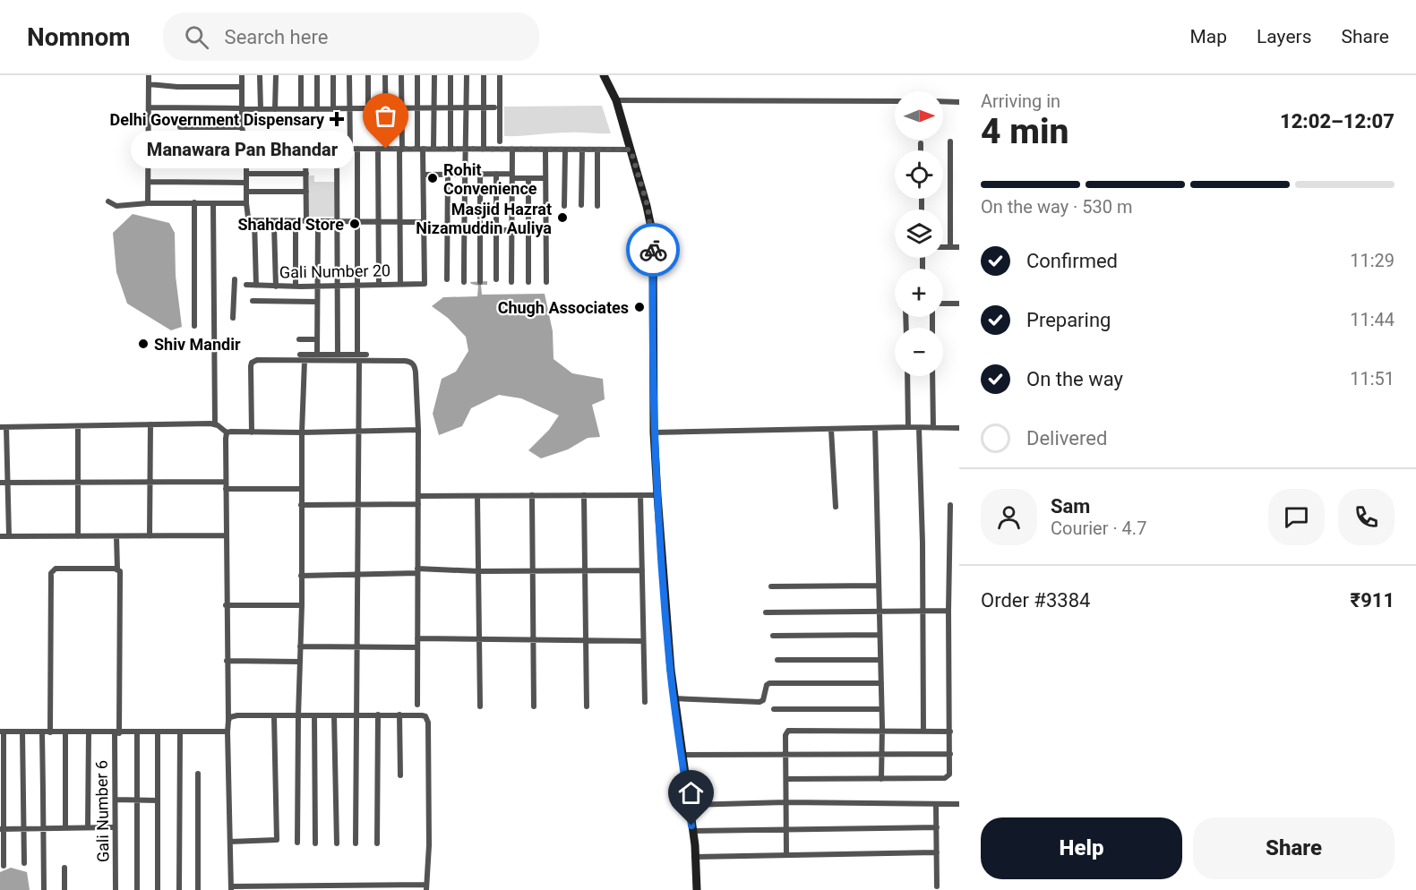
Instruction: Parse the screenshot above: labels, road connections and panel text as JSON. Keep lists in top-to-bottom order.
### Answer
{
  "streets": {
    "street": ["Gali Number 20", "Gali Number 6"]
  },
  "places": {
    "health": ["Delhi Government Dispensary"],
    "other": [
      "Manawara Pan Bhandar",
      "Rohit Convenience",
      "Masjid Hazrat Nizamuddin Auliya",
      "Shahdad Store",
      "Chugh Associates",
      "Shiv Mandir"
    ]
  },
  "north": "right",
  "page": {
    "header": "Nomnom",
    "search": "Search here",
    "nav": ["Map", "Layers", "Share"],
    "heading": ["4 min", "Arriving in", "12:02–12:07"],
    "panel": [
      "Sam",
      "Courier · 4.7",
      "Order #3384",
      "₹911"
    ],
    "map_buttons": ["+", "−"],
    "bubble": "Manawara Pan Bhandar",
    "bar": "On the way · 530 m",
    "list": [
      ["Confirmed", "11:29"],
      ["Preparing", "11:44"],
      ["On the way", "11:51"],
      "Delivered"
    ],
    "buttons": ["Help", "Share"]
  }
}
